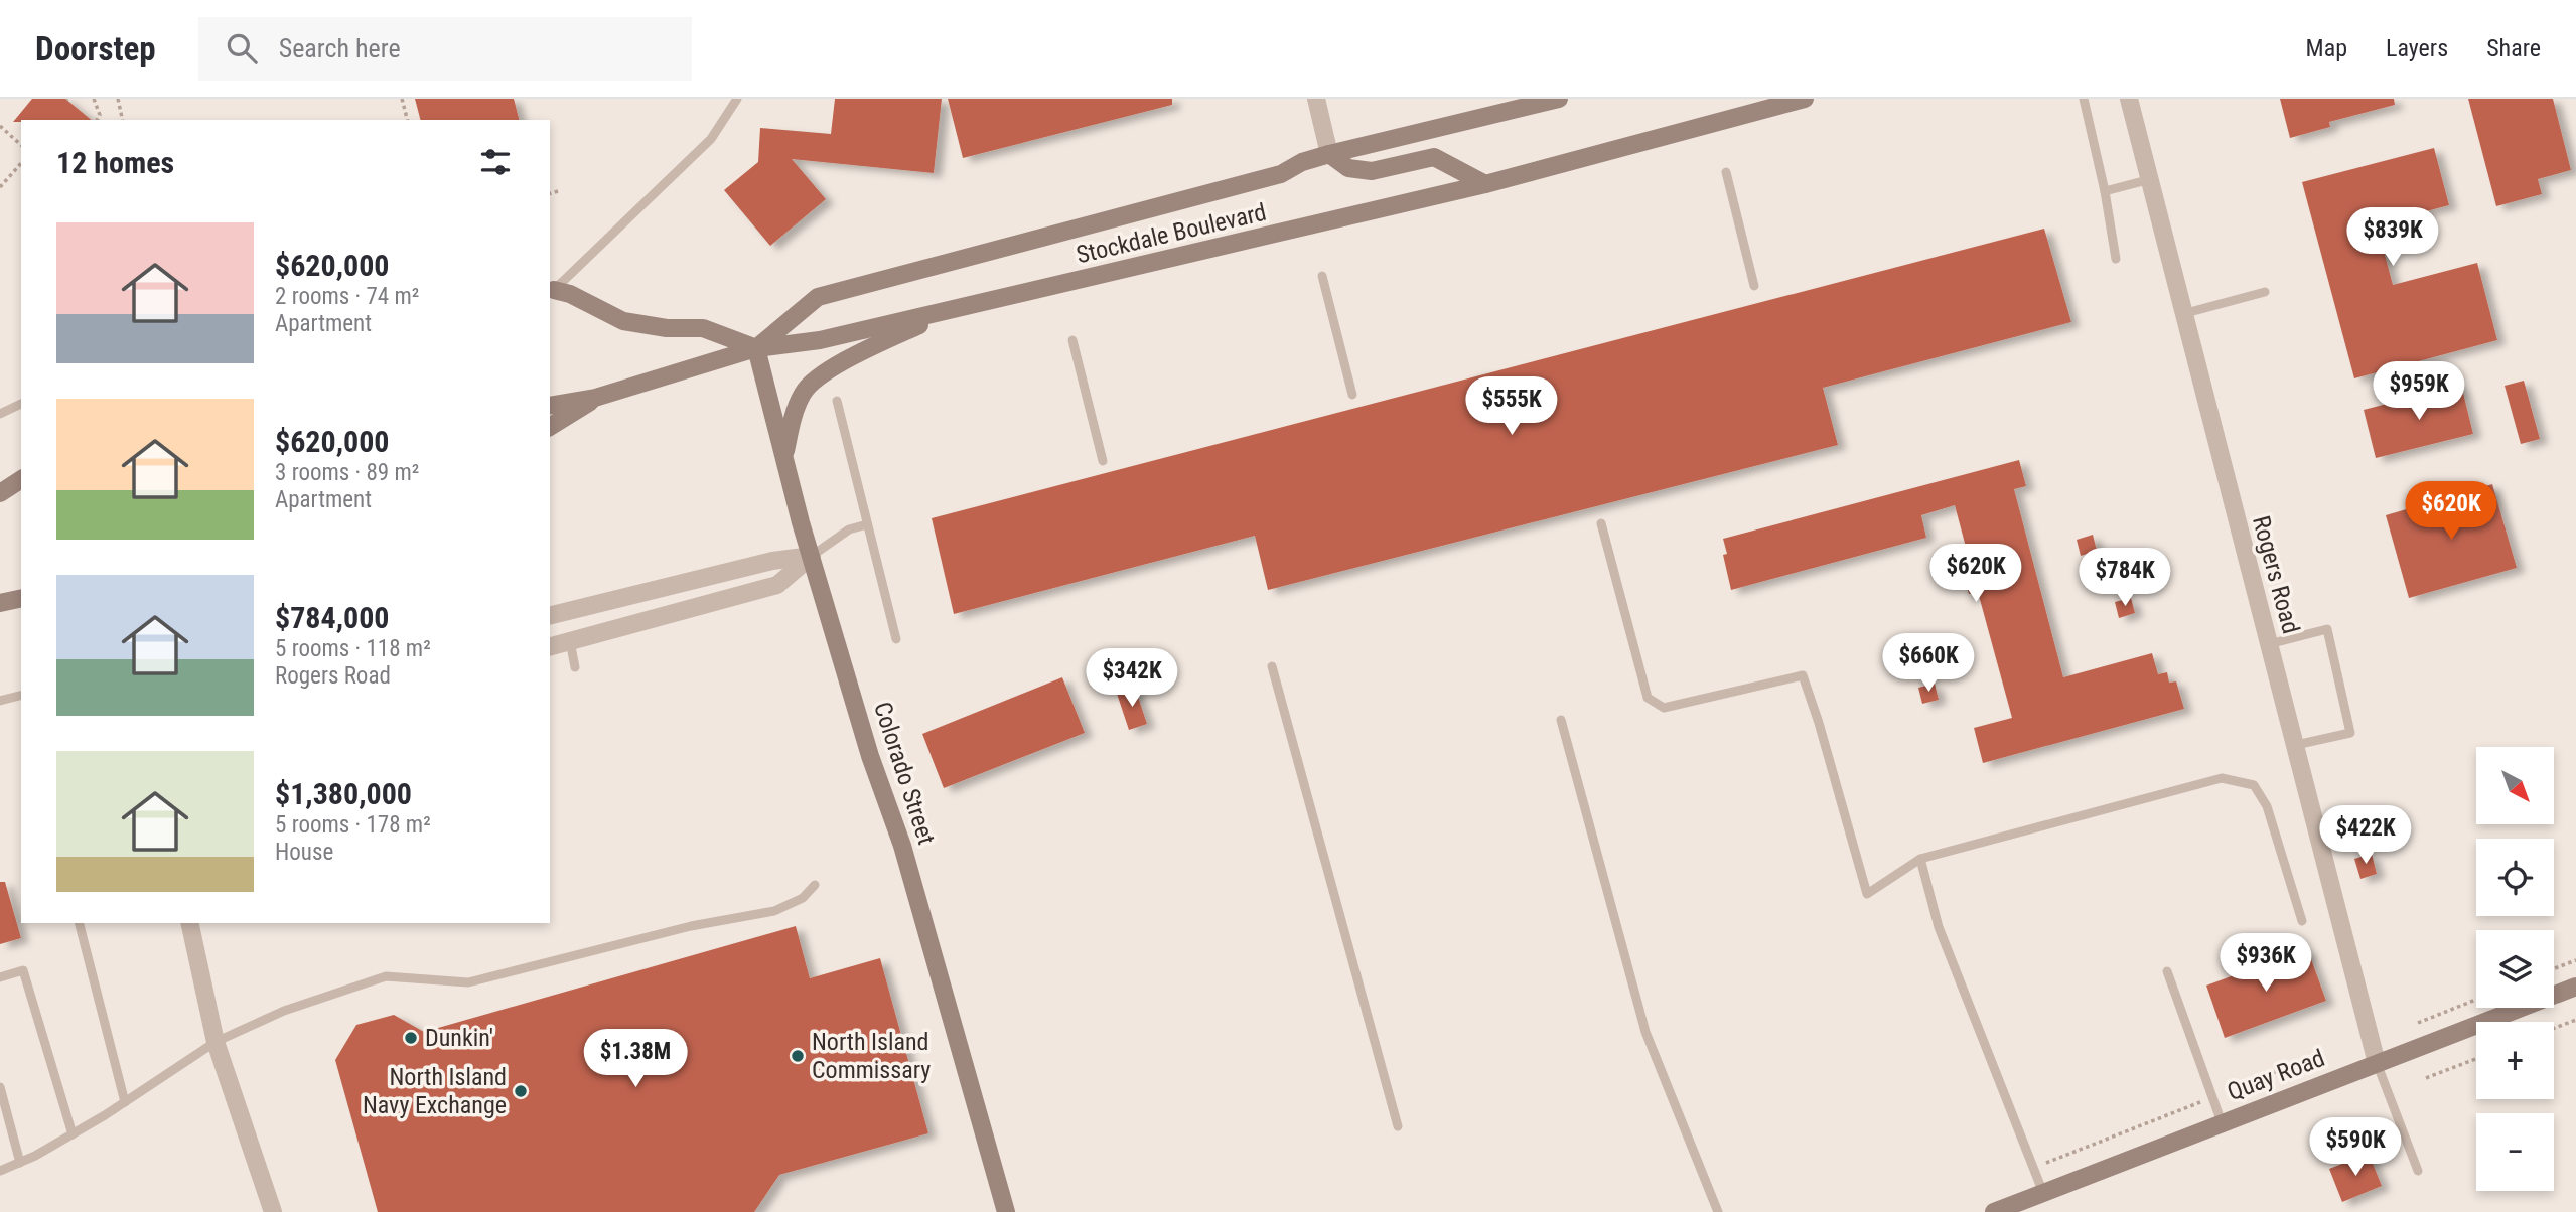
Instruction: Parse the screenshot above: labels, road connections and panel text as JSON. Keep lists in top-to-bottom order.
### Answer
{
  "streets": {
    "main road": ["Stockdale Boulevard", "Colorado Street", "Quay Road"],
    "street": ["Rogers Road"]
  },
  "crossings": [
    ["Stockdale Boulevard", "Colorado Street"],
    ["Rogers Road", "Quay Road"]
  ],
  "places": ["Dunkin'", "North Island Commissary", "North Island Navy Exchange"],
  "north": "bottom right",
  "page": {
    "header": "Doorstep",
    "search": "Search here",
    "nav": ["Map", "Layers", "Share"],
    "heading": "12 homes",
    "list": [
      {
        "name": "$620,000",
        "note": "2 rooms · 74 m² · Apartment"
      },
      {
        "name": "$620,000",
        "note": "3 rooms · 89 m² · Apartment"
      },
      {
        "name": "$784,000",
        "note": "5 rooms · 118 m² · Rogers Road"
      },
      {
        "name": "$1,380,000",
        "note": "5 rooms · 178 m² · House"
      }
    ],
    "price": [
      "$839K",
      "$959K",
      "$555K",
      "$620K",
      "$620K",
      "$784K",
      "$660K",
      "$342K",
      "$422K",
      "$936K",
      "$1.38M",
      "$590K"
    ],
    "map_buttons": ["+", "−"]
  }
}
